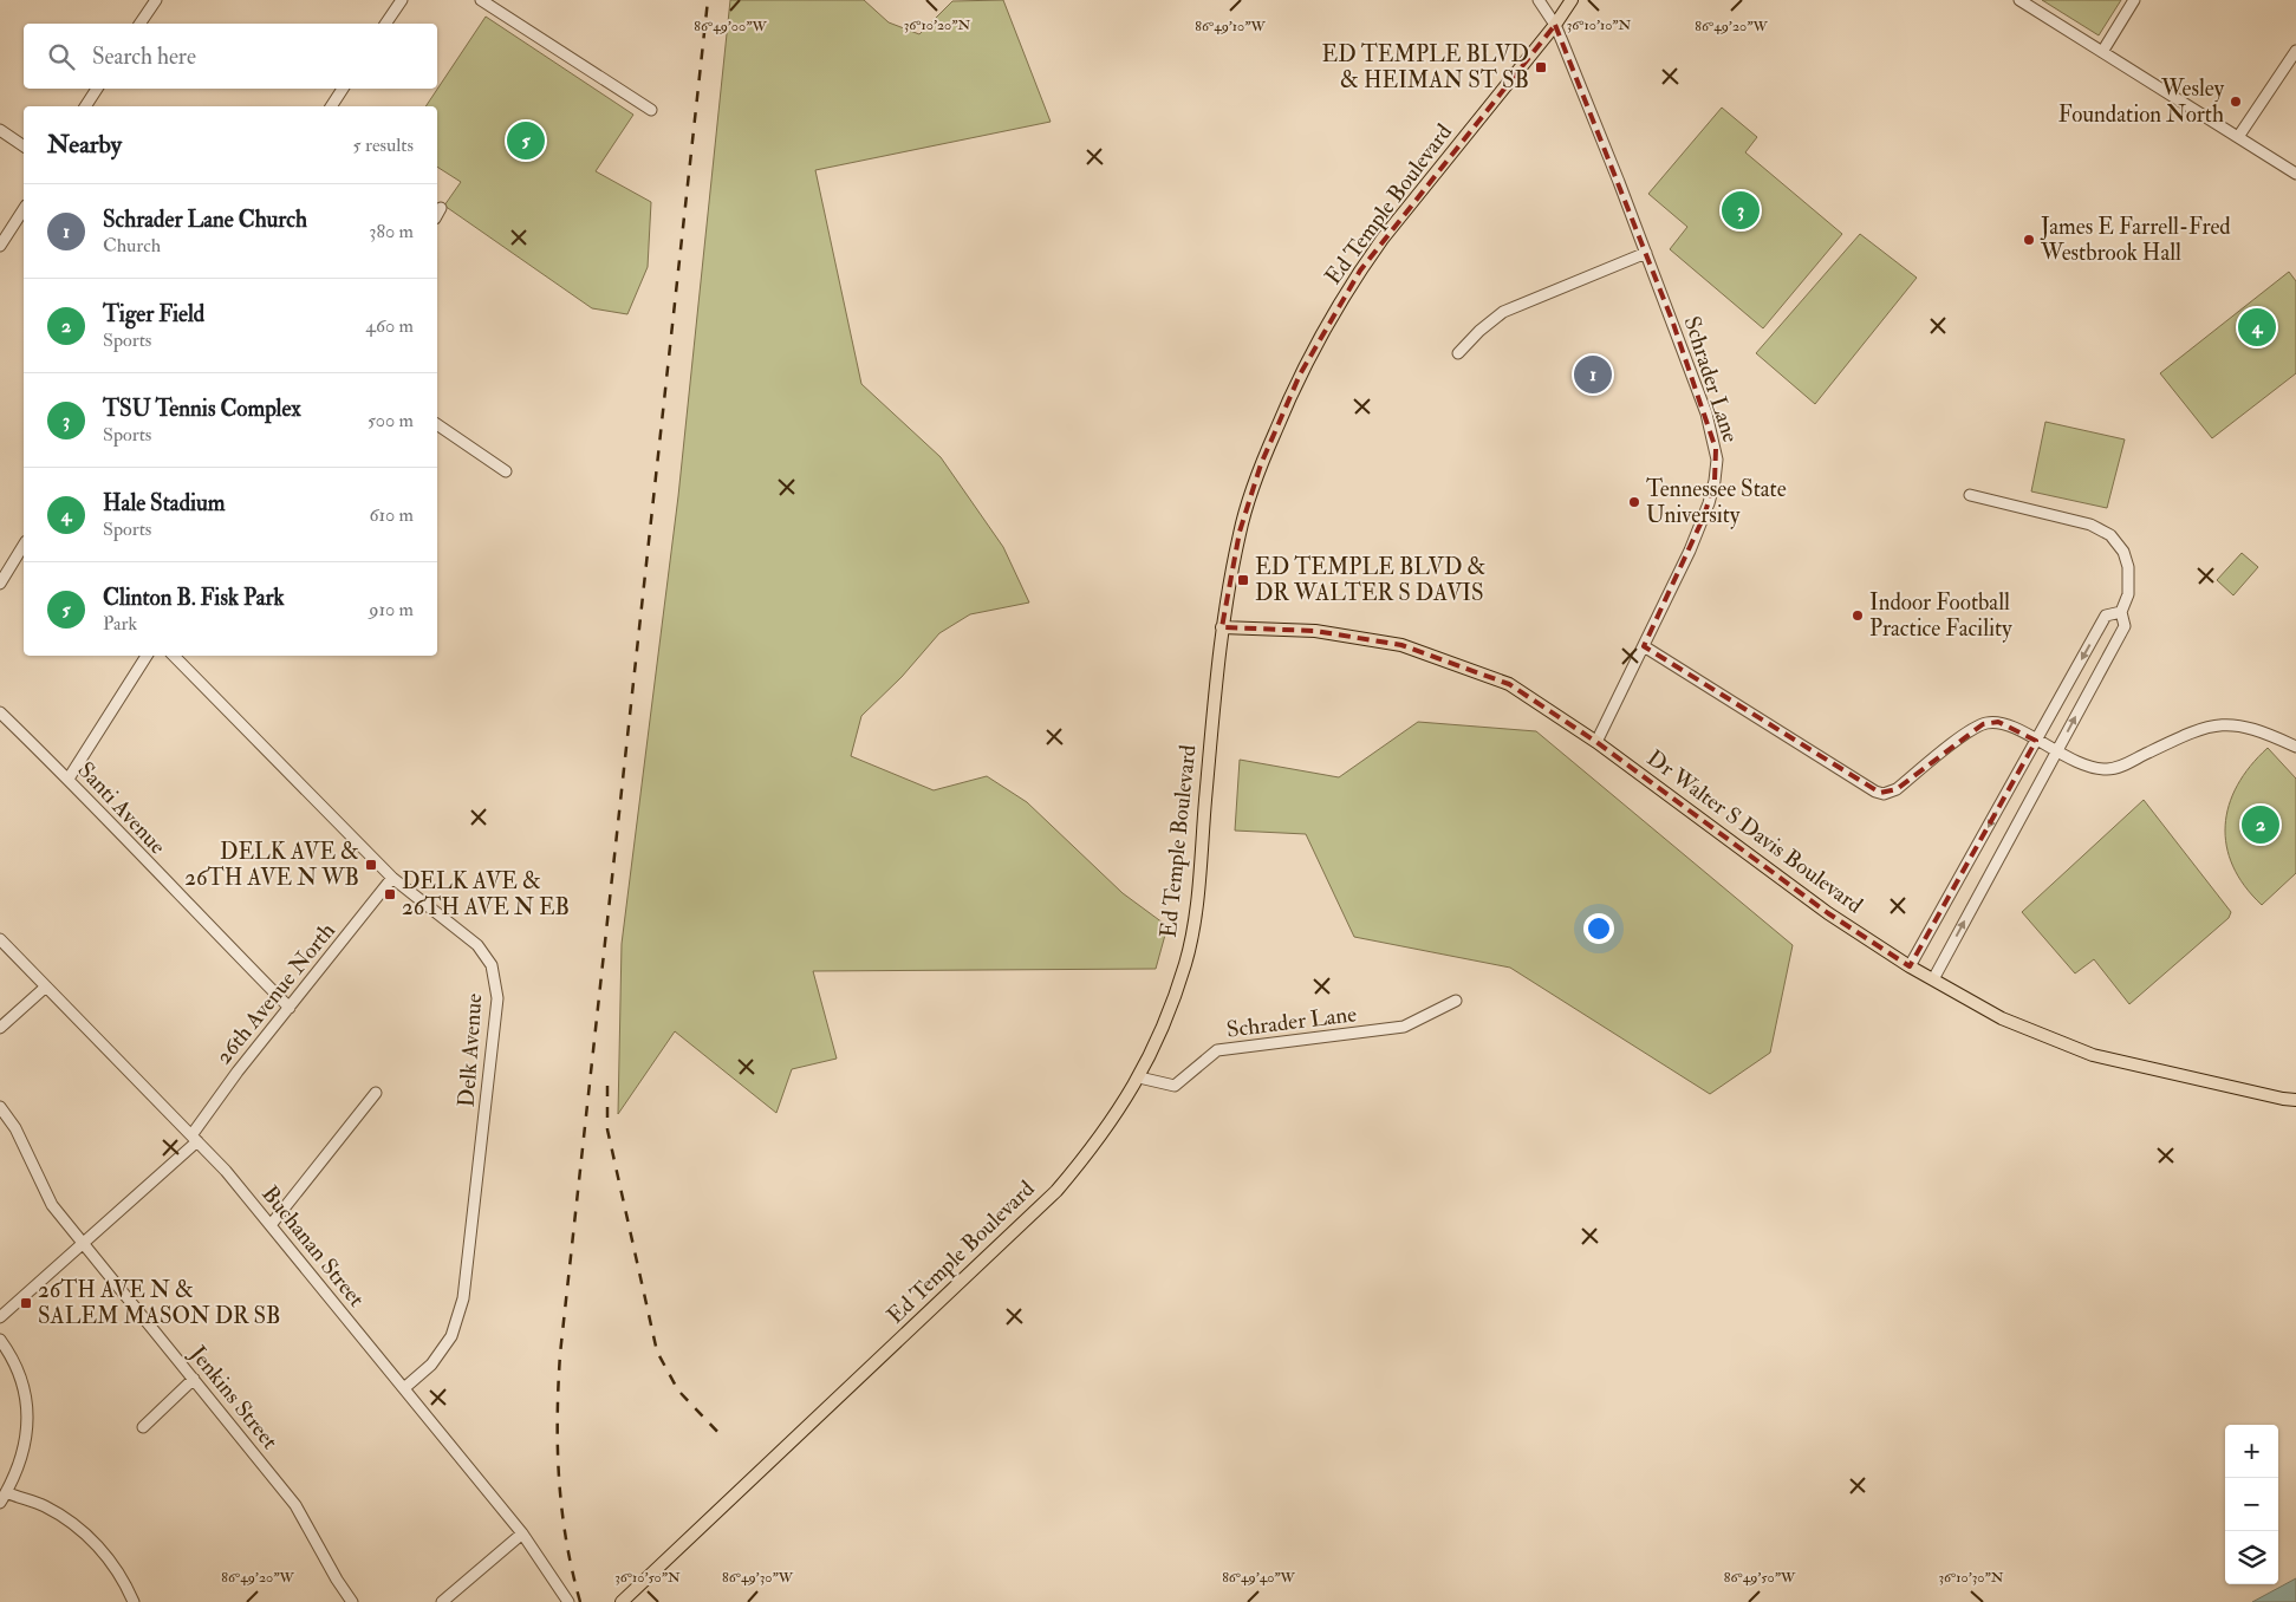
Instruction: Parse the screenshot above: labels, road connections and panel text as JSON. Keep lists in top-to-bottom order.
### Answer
{
  "streets": {
    "main road": ["Ed Temple Boulevard", "Dr Walter S Davis Boulevard"],
    "street": [
      "Schrader Lane",
      "Santi Avenue",
      "26th Avenue North",
      "Delk Avenue",
      "Buchanan Street",
      "Jenkins Street"
    ]
  },
  "crossings": [
    ["Ed Temple Boulevard", "Schrader Lane"],
    ["Ed Temple Boulevard", "Dr Walter S Davis Boulevard"],
    ["Schrader Lane", "Dr Walter S Davis Boulevard"],
    ["Santi Avenue", "26th Avenue North"],
    ["26th Avenue North", "Delk Avenue"],
    ["26th Avenue North", "Buchanan Street"],
    ["26th Avenue North", "Jenkins Street"],
    ["Delk Avenue", "Buchanan Street"]
  ],
  "places": {
    "transit": [
      "ED TEMPLE BLVD & HEIMAN ST SB",
      "ED TEMPLE BLVD & DR WALTER S DAVIS",
      "DELK AVE & 26TH AVE N WB",
      "DELK AVE & 26TH AVE N EB",
      "26TH AVE N & SALEM MASON DR SB"
    ],
    "other": [
      "Wesley Foundation North",
      "James E Farrell-Fred Westbrook Hall",
      "Tennessee State University",
      "Indoor Football Practice Facility"
    ]
  },
  "page": {
    "search": "Search here",
    "heading": ["Nearby", "5 results"],
    "pins": [
      "5",
      "3",
      "4",
      "1",
      "2"
    ],
    "list": [
      {
        "mark": "1",
        "name": "Schrader Lane Church",
        "note": "Church",
        "value": "380 m"
      },
      {
        "mark": "2",
        "name": "Tiger Field",
        "note": "Sports",
        "value": "460 m"
      },
      {
        "mark": "3",
        "name": "TSU Tennis Complex",
        "note": "Sports",
        "value": "500 m"
      },
      {
        "mark": "4",
        "name": "Hale Stadium",
        "note": "Sports",
        "value": "610 m"
      },
      {
        "mark": "5",
        "name": "Clinton B. Fisk Park",
        "note": "Park",
        "value": "910 m"
      }
    ],
    "map_buttons": ["+", "−"]
  },
  "coordinates": [
    "36°10'20\"N",
    "36°10'10\"N",
    "86°49'00\"W",
    "86°49'10\"W",
    "86°49'20\"W",
    "86°49'30\"W",
    "86°49'40\"W",
    "86°49'50\"W",
    "36°10'50\"N",
    "36°10'30\"N"
  ]
}
